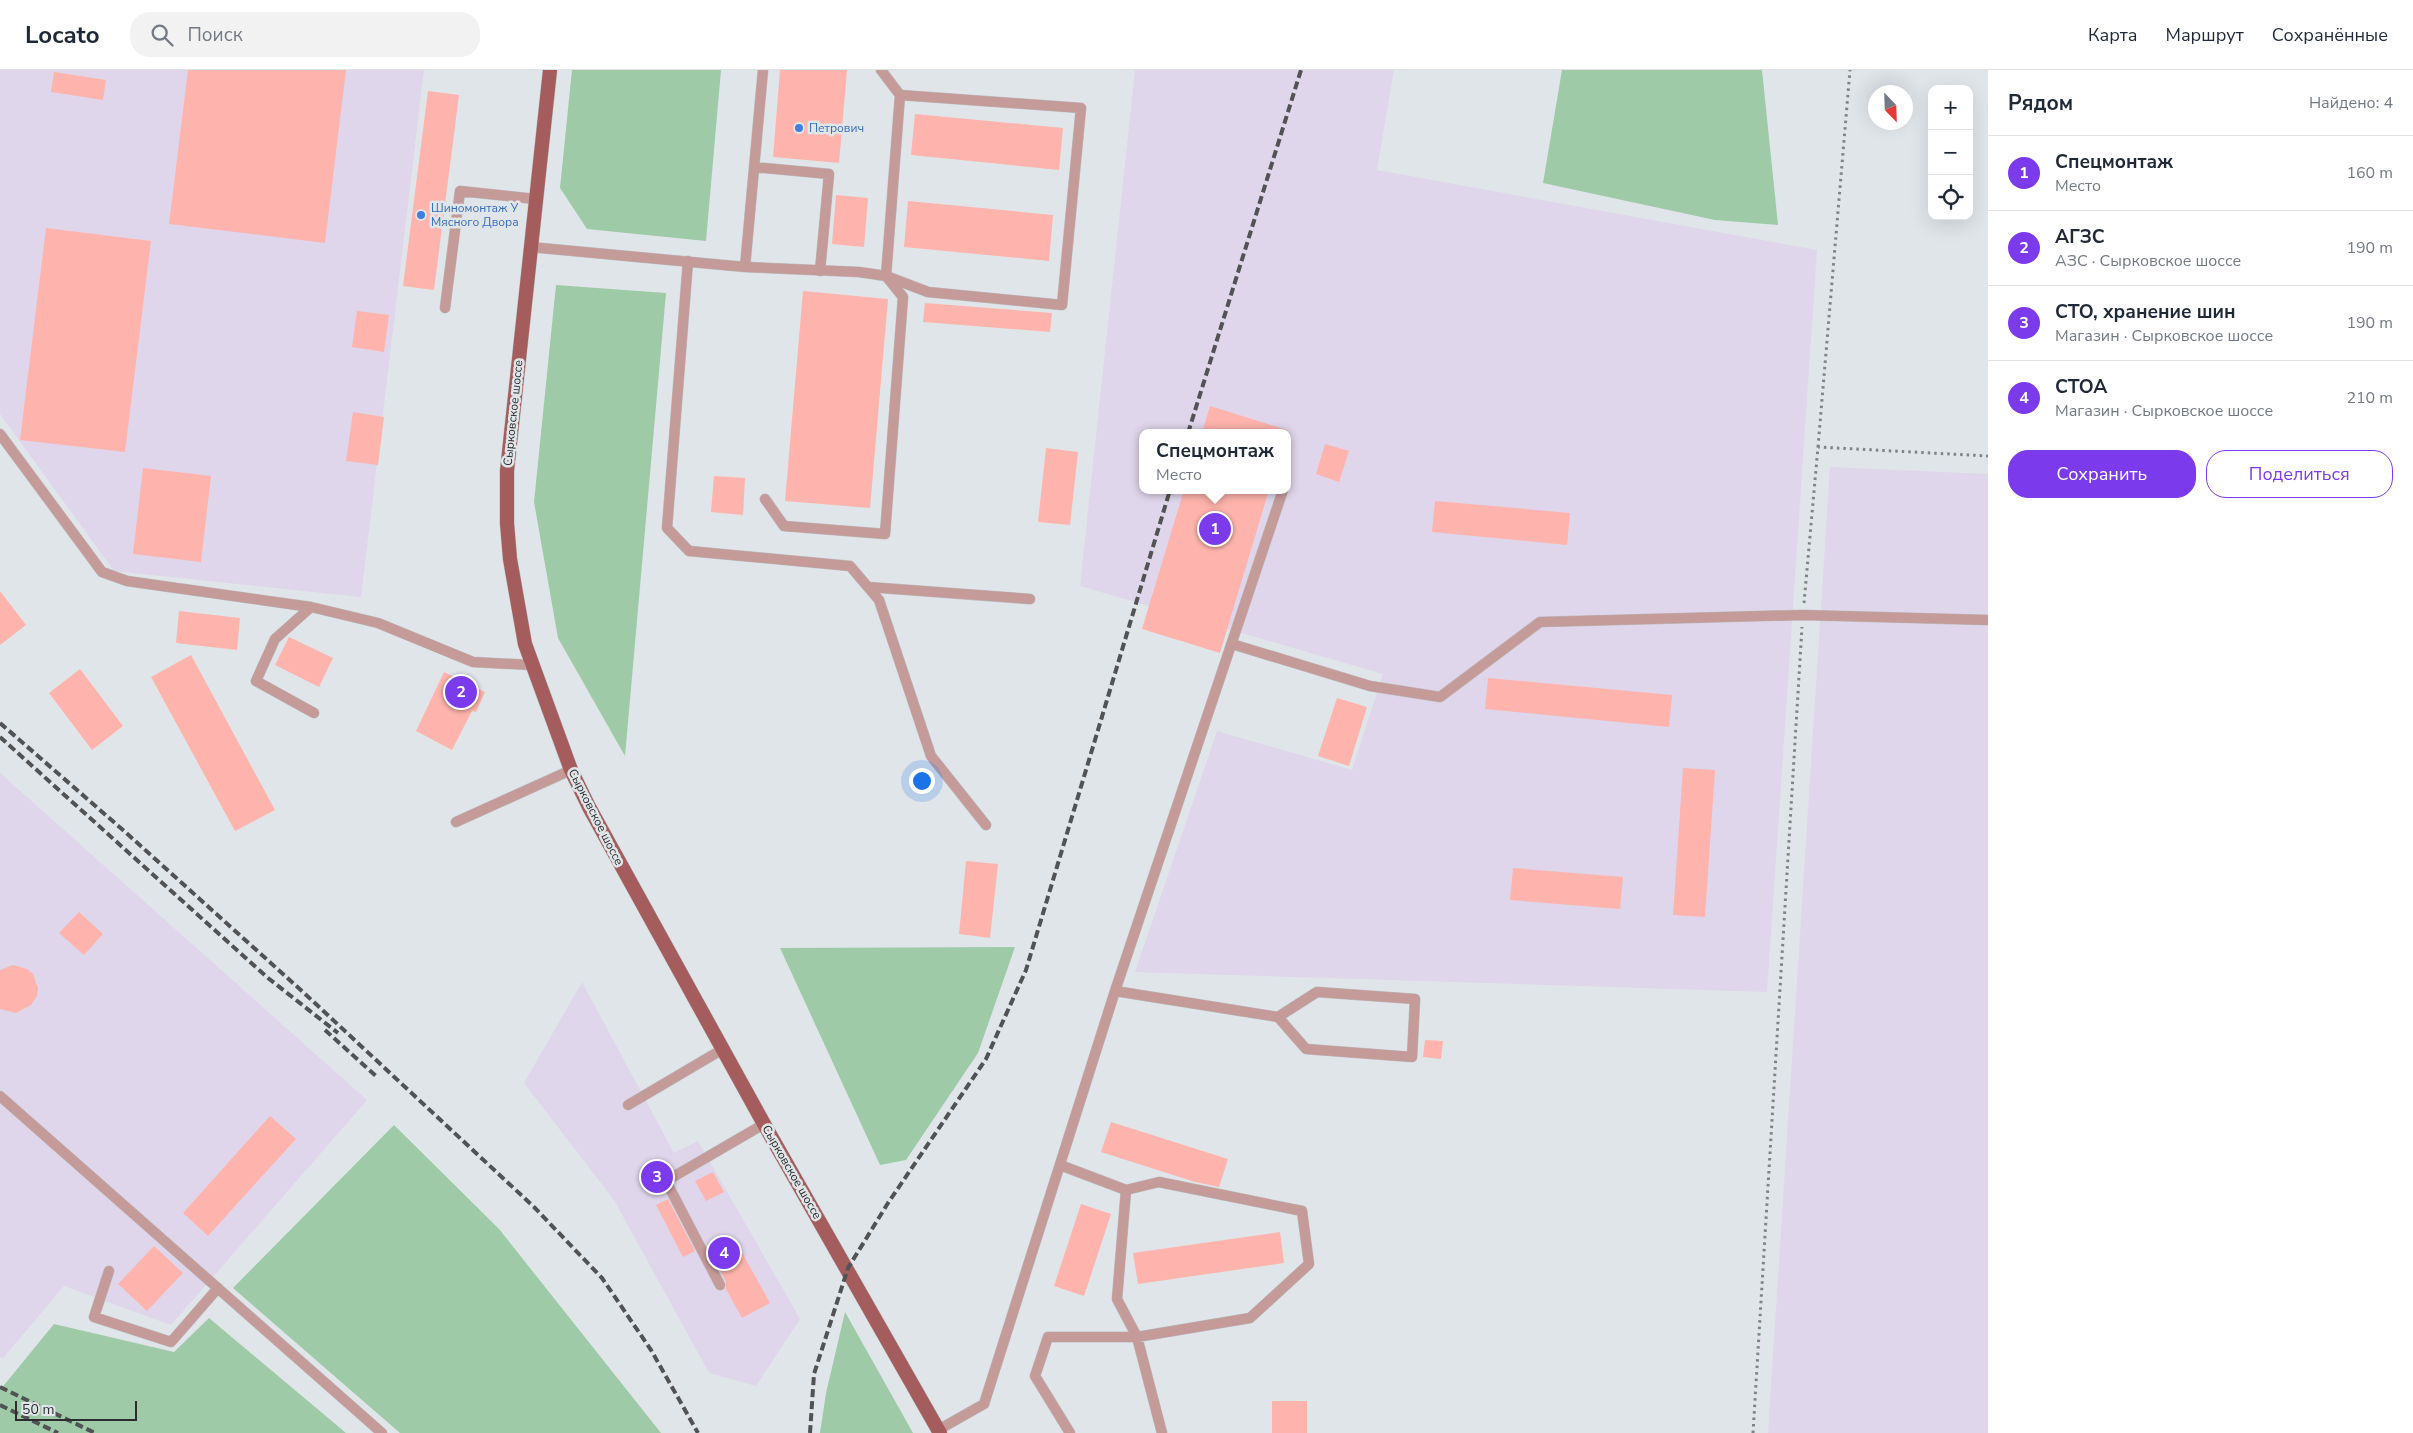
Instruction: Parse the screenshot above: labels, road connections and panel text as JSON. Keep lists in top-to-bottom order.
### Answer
{
  "streets": {
    "main road": ["Сырковское шоссе"]
  },
  "places": ["Петрович", "Шиномонтаж У Мясного Двора"],
  "scale_bar": "50 m",
  "north": "bottom right",
  "page": {
    "header": "Locato",
    "search": "Поиск",
    "nav": ["Карта", "Маршрут", "Сохранённые"],
    "heading": ["Рядом", "Найдено: 4"],
    "map_buttons": ["+", "−"],
    "list": [
      {
        "mark": "1",
        "name": "Спецмонтаж",
        "note": "Место",
        "value": "160 m"
      },
      {
        "mark": "2",
        "name": "АГЗС",
        "note": "АЗС · Сырковское шоссе",
        "value": "190 m"
      },
      {
        "mark": "3",
        "name": "СТО, хранение шин",
        "note": "Магазин · Сырковское шоссе",
        "value": "190 m"
      },
      {
        "mark": "4",
        "name": "СТОА",
        "note": "Магазин · Сырковское шоссе",
        "value": "210 m"
      }
    ],
    "popup": ["Спецмонтаж", "Место"],
    "buttons": ["Сохранить", "Поделиться"],
    "pins": [
      "1",
      "2",
      "3",
      "4"
    ],
    "scale": "50 m"
  }
}
